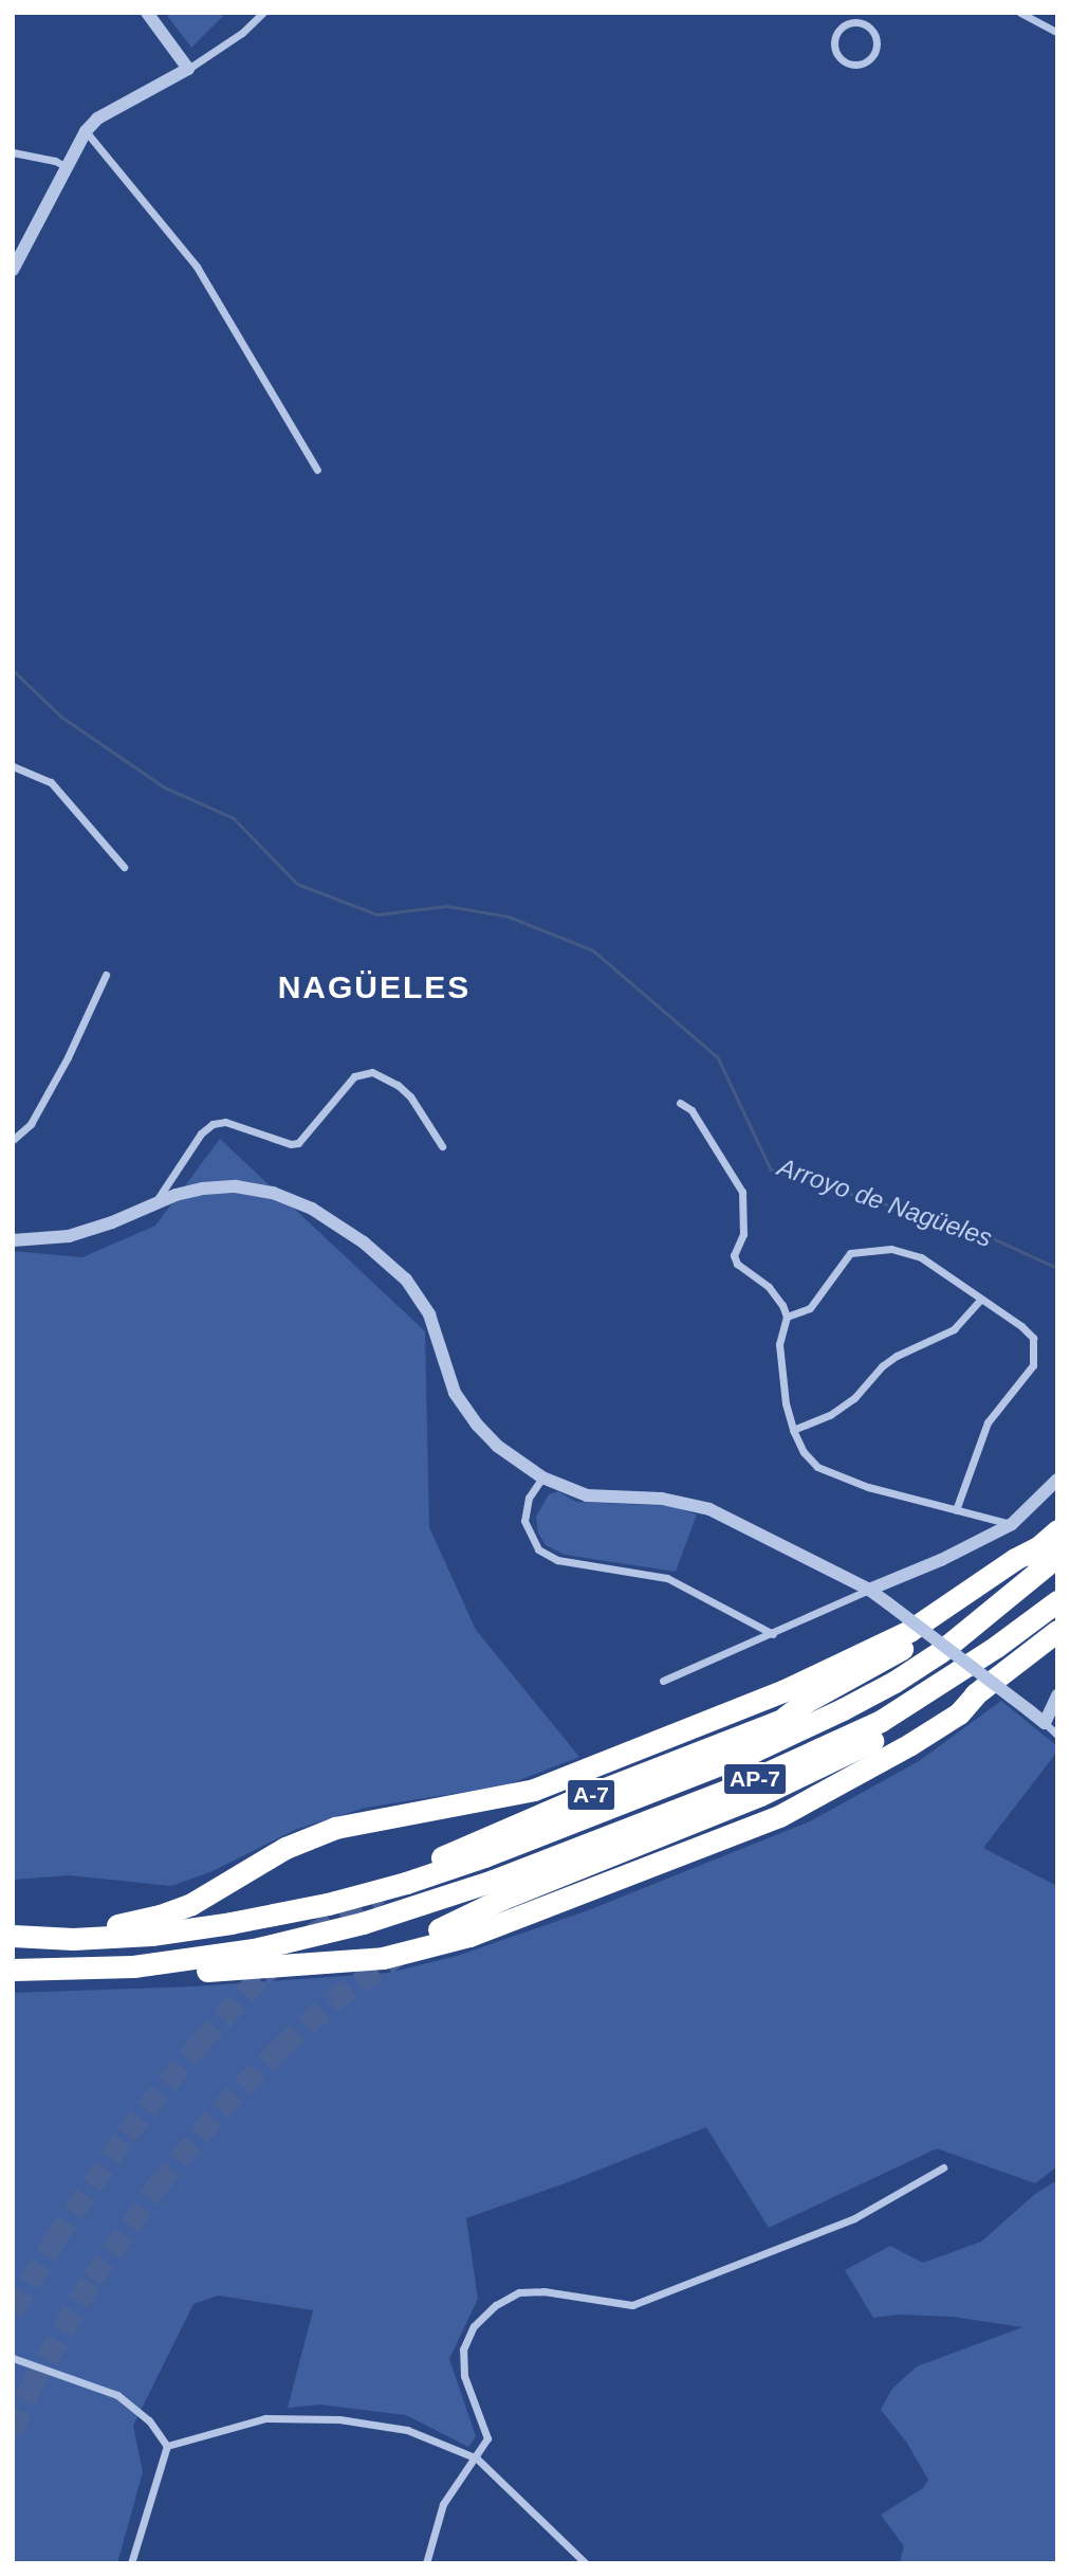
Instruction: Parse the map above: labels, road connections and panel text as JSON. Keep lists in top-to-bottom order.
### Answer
{
  "streets": {
    "highway": ["AP-7", "A-7"]
  },
  "crossings": [
    ["AP-7", "A-7"]
  ],
  "districts": ["NAGÜELES"],
  "water": ["Arroyo de Nagüeles"]
}
